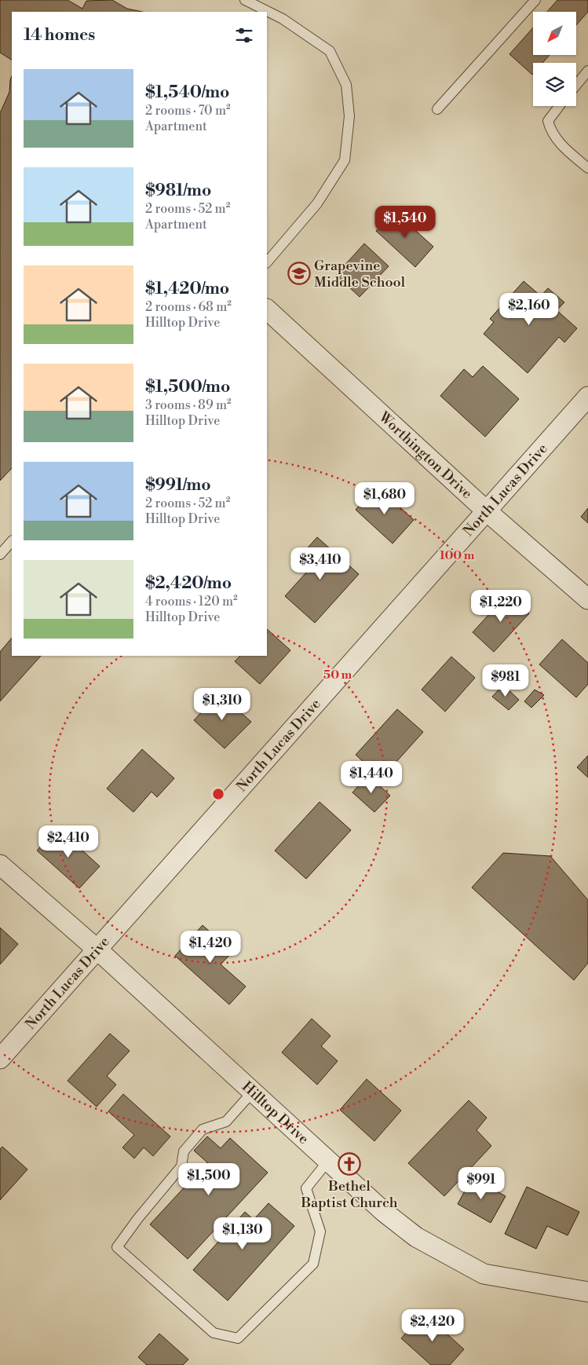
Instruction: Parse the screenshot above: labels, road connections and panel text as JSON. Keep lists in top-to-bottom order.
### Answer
{
  "streets": {
    "street": ["Worthington Drive", "North Lucas Drive", "Hilltop Drive"]
  },
  "crossings": [
    ["Worthington Drive", "North Lucas Drive"],
    ["North Lucas Drive", "Hilltop Drive"]
  ],
  "places": {
    "school or university": ["Grapevine Middle School"],
    "church": ["Bethel Baptist Church"]
  },
  "north": "bottom left",
  "page": {
    "heading": "14 homes",
    "list": [
      {
        "name": "$1,540/mo",
        "note": "2 rooms · 70 m² · Apartment"
      },
      {
        "name": "$981/mo",
        "note": "2 rooms · 52 m² · Apartment"
      },
      {
        "name": "$1,420/mo",
        "note": "2 rooms · 68 m² · Hilltop Drive"
      },
      {
        "name": "$1,500/mo",
        "note": "3 rooms · 89 m² · Hilltop Drive"
      },
      {
        "name": "$991/mo",
        "note": "2 rooms · 52 m² · Hilltop Drive"
      },
      {
        "name": "$2,420/mo",
        "note": "4 rooms · 120 m² · Hilltop Drive"
      }
    ],
    "price": [
      "$1,540",
      "$2,160",
      "$1,680",
      "$3,410",
      "$1,220",
      "$981",
      "$1,310",
      "$1,440",
      "$2,410",
      "$1,420",
      "$1,500",
      "$991",
      "$1,130",
      "$2,420"
    ]
  },
  "rings": ["100 m", "50 m"]
}
